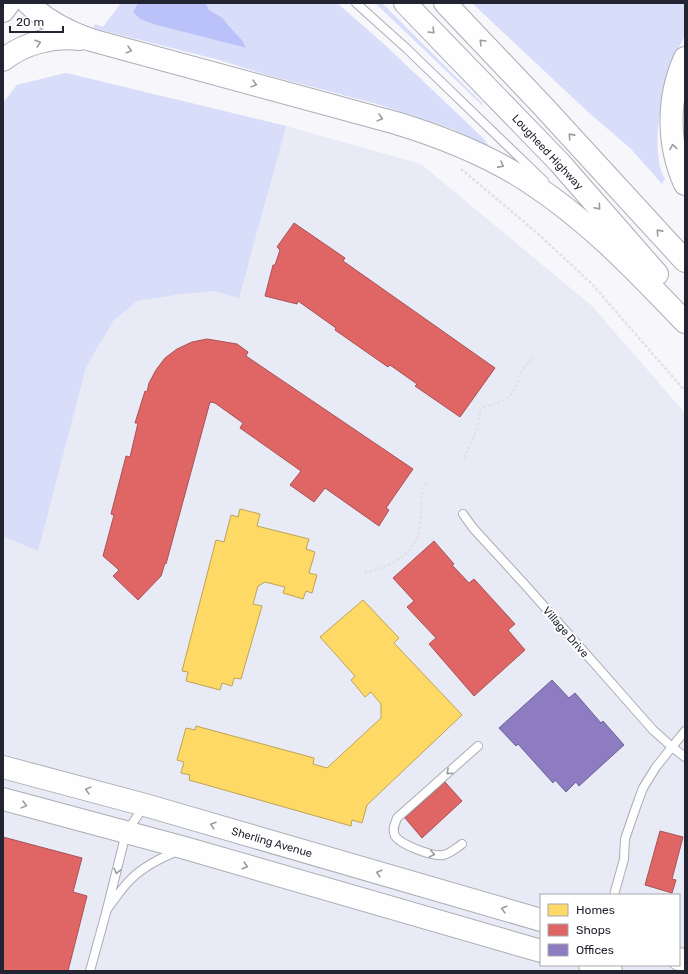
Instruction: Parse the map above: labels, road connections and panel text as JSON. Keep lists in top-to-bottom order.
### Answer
{
  "streets": {
    "main road": ["Lougheed Highway", "Sherling Avenue"],
    "lane": ["Village Drive"]
  },
  "legend": ["Homes", "Shops", "Offices"],
  "scale_bar": "20 m"
}
